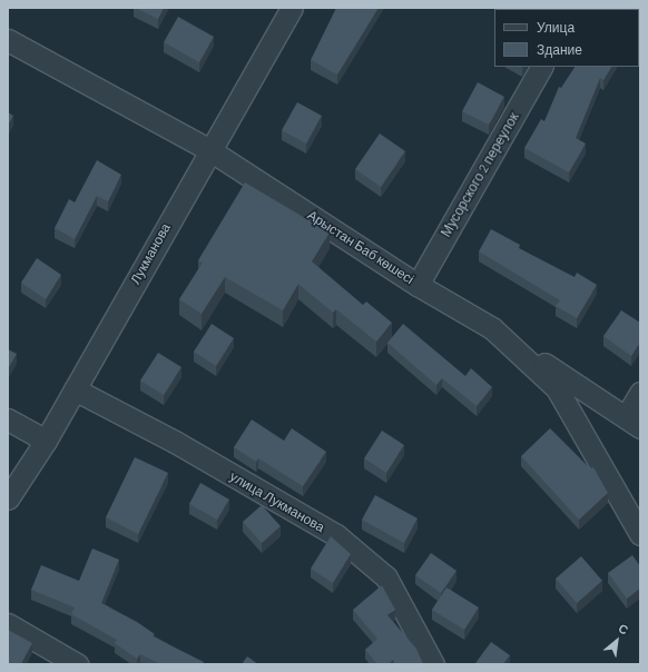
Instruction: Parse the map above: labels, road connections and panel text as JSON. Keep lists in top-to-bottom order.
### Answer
{
  "streets": {
    "street": [
      "Мусорского 2 переулок",
      "Арыстан Баб көшесі",
      "Лукманова",
      "улица Лукманова"
    ]
  },
  "crossings": [
    ["Мусорского 2 переулок", "Арыстан Баб көшесі"],
    ["Арыстан Баб көшесі", "Лукманова"],
    ["Лукманова", "улица Лукманова"]
  ],
  "legend": ["Улица", "Здание"],
  "north": "top right"
}
